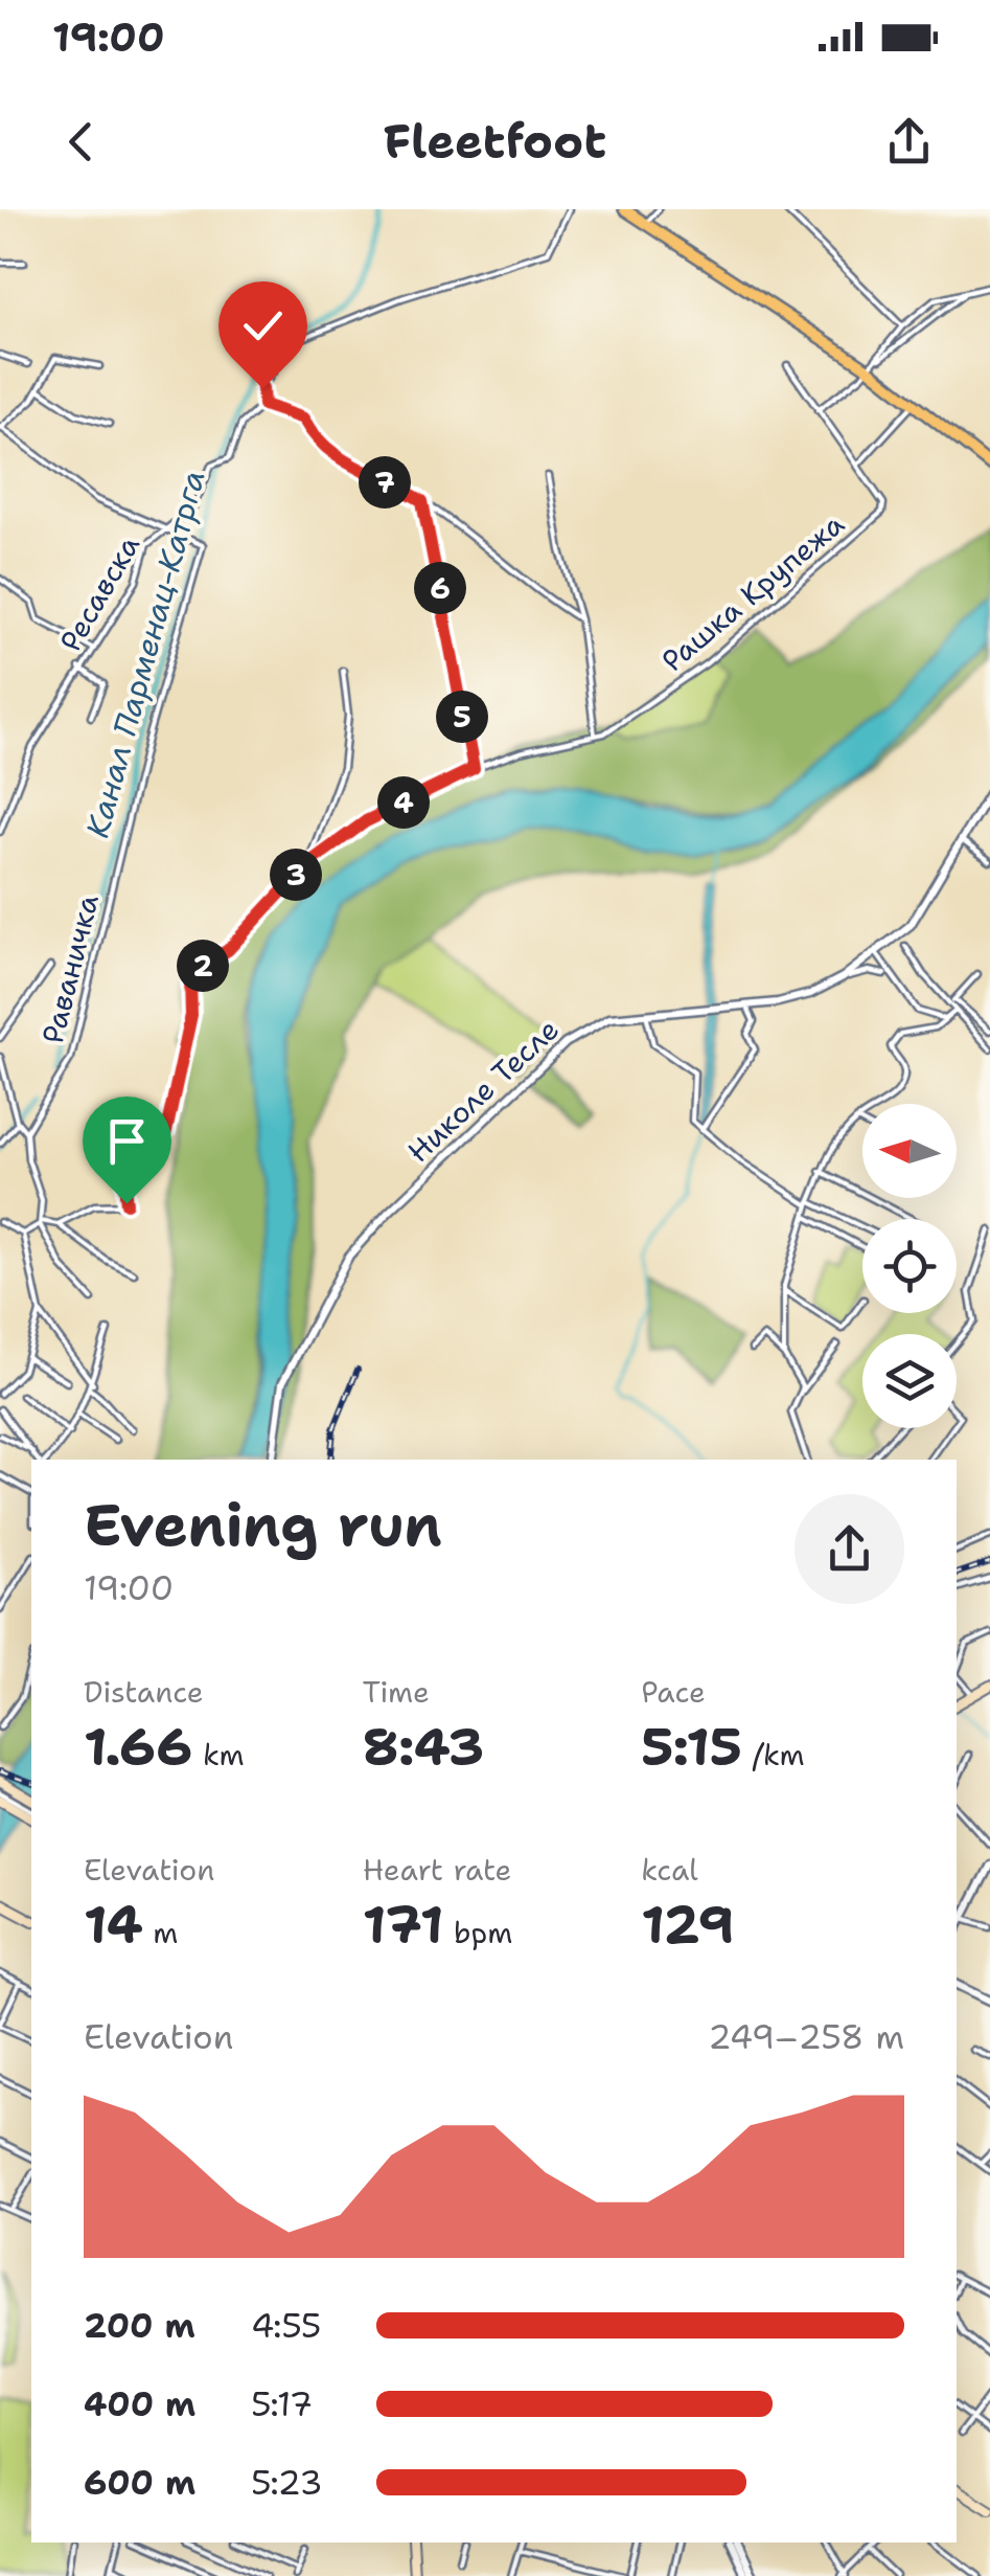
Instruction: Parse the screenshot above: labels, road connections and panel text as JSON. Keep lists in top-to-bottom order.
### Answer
{
  "streets": {
    "street": [
      "Рашка Крупежа",
      "Ресавска",
      "Раваничка",
      "Николе Тесле"
    ]
  },
  "crossings": [
    ["Ресавска", "Раваничка"]
  ],
  "water": ["Канал Парменац-Катрга"],
  "north": "left",
  "page": {
    "status": "19:00",
    "header": "Fleetfoot",
    "pins": [
      "7",
      "6",
      "5",
      "4",
      "3",
      "2"
    ],
    "heading": ["Evening run", "19:00"],
    "stats": [
      ["Distance", "1.66 km"],
      ["Time", "8:43"],
      ["Pace", "5:15 /km"],
      ["Elevation", "14 m"],
      ["Heart rate", "171 bpm"],
      ["kcal", "129"]
    ],
    "chart": ["Elevation", "249–258 m"],
    "list": [
      {
        "name": "200 m",
        "note": "4:55"
      },
      {
        "name": "400 m",
        "note": "5:17"
      },
      {
        "name": "600 m",
        "note": "5:23"
      }
    ]
  }
}
